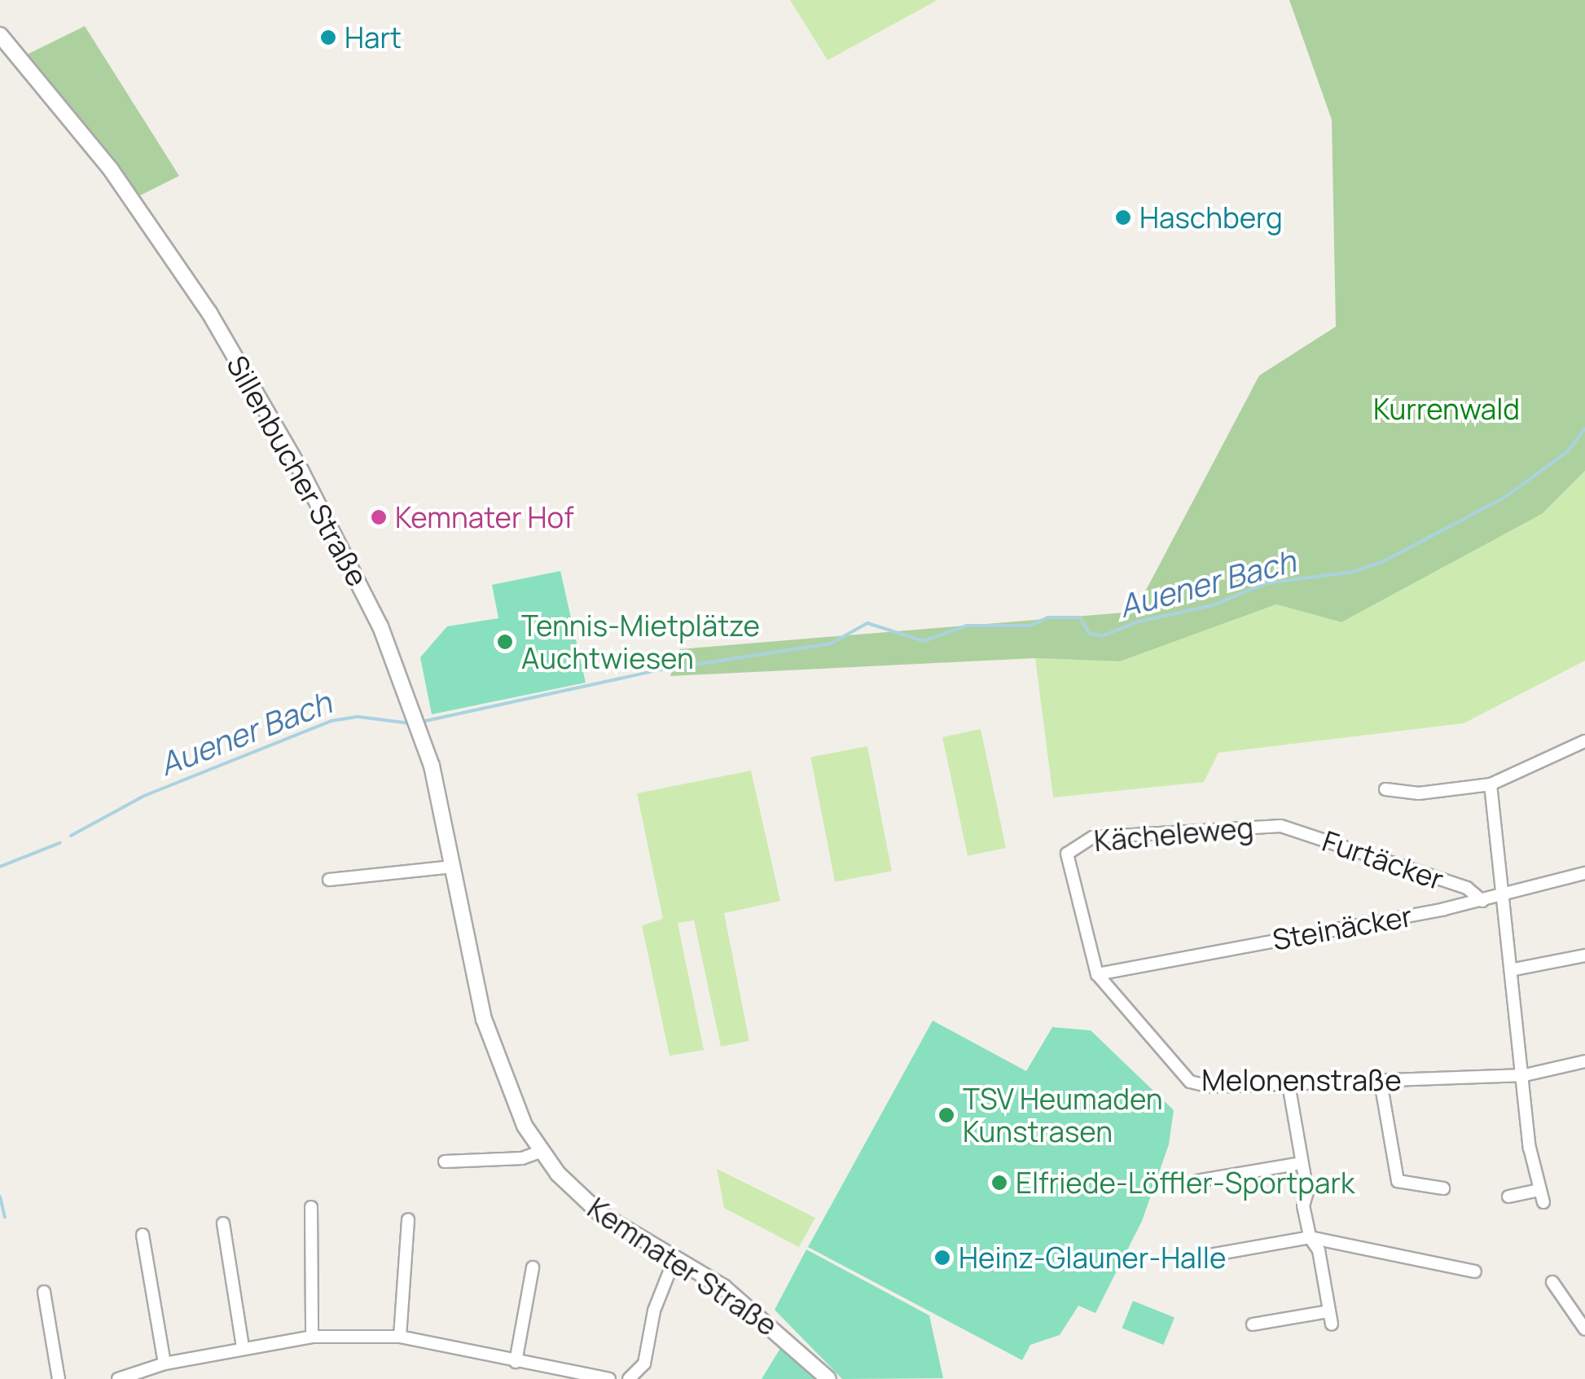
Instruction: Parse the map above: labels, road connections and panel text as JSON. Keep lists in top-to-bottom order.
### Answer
{
  "streets": {
    "street": [
      "Sillenbucher Straße",
      "Kächeleweg",
      "Furtäcker",
      "Steinäcker",
      "Melonenstraße",
      "Kemnater Straße"
    ]
  },
  "crossings": [
    ["Sillenbucher Straße", "Kemnater Straße"],
    ["Kächeleweg", "Furtäcker"],
    ["Kächeleweg", "Melonenstraße"],
    ["Furtäcker", "Steinäcker"],
    ["Steinäcker", "Melonenstraße"]
  ],
  "water": ["Auener Bach"],
  "parks": ["Kurrenwald"],
  "places": [
    "Hart",
    "Haschberg",
    "Kemnater Hof",
    "Tennis-Mietplätze Auchtwiesen",
    "TSV Heumaden Kunstrasen",
    "Elfriede-Löffler-Sportpark",
    "Heinz-Glauner-Halle"
  ]
}
